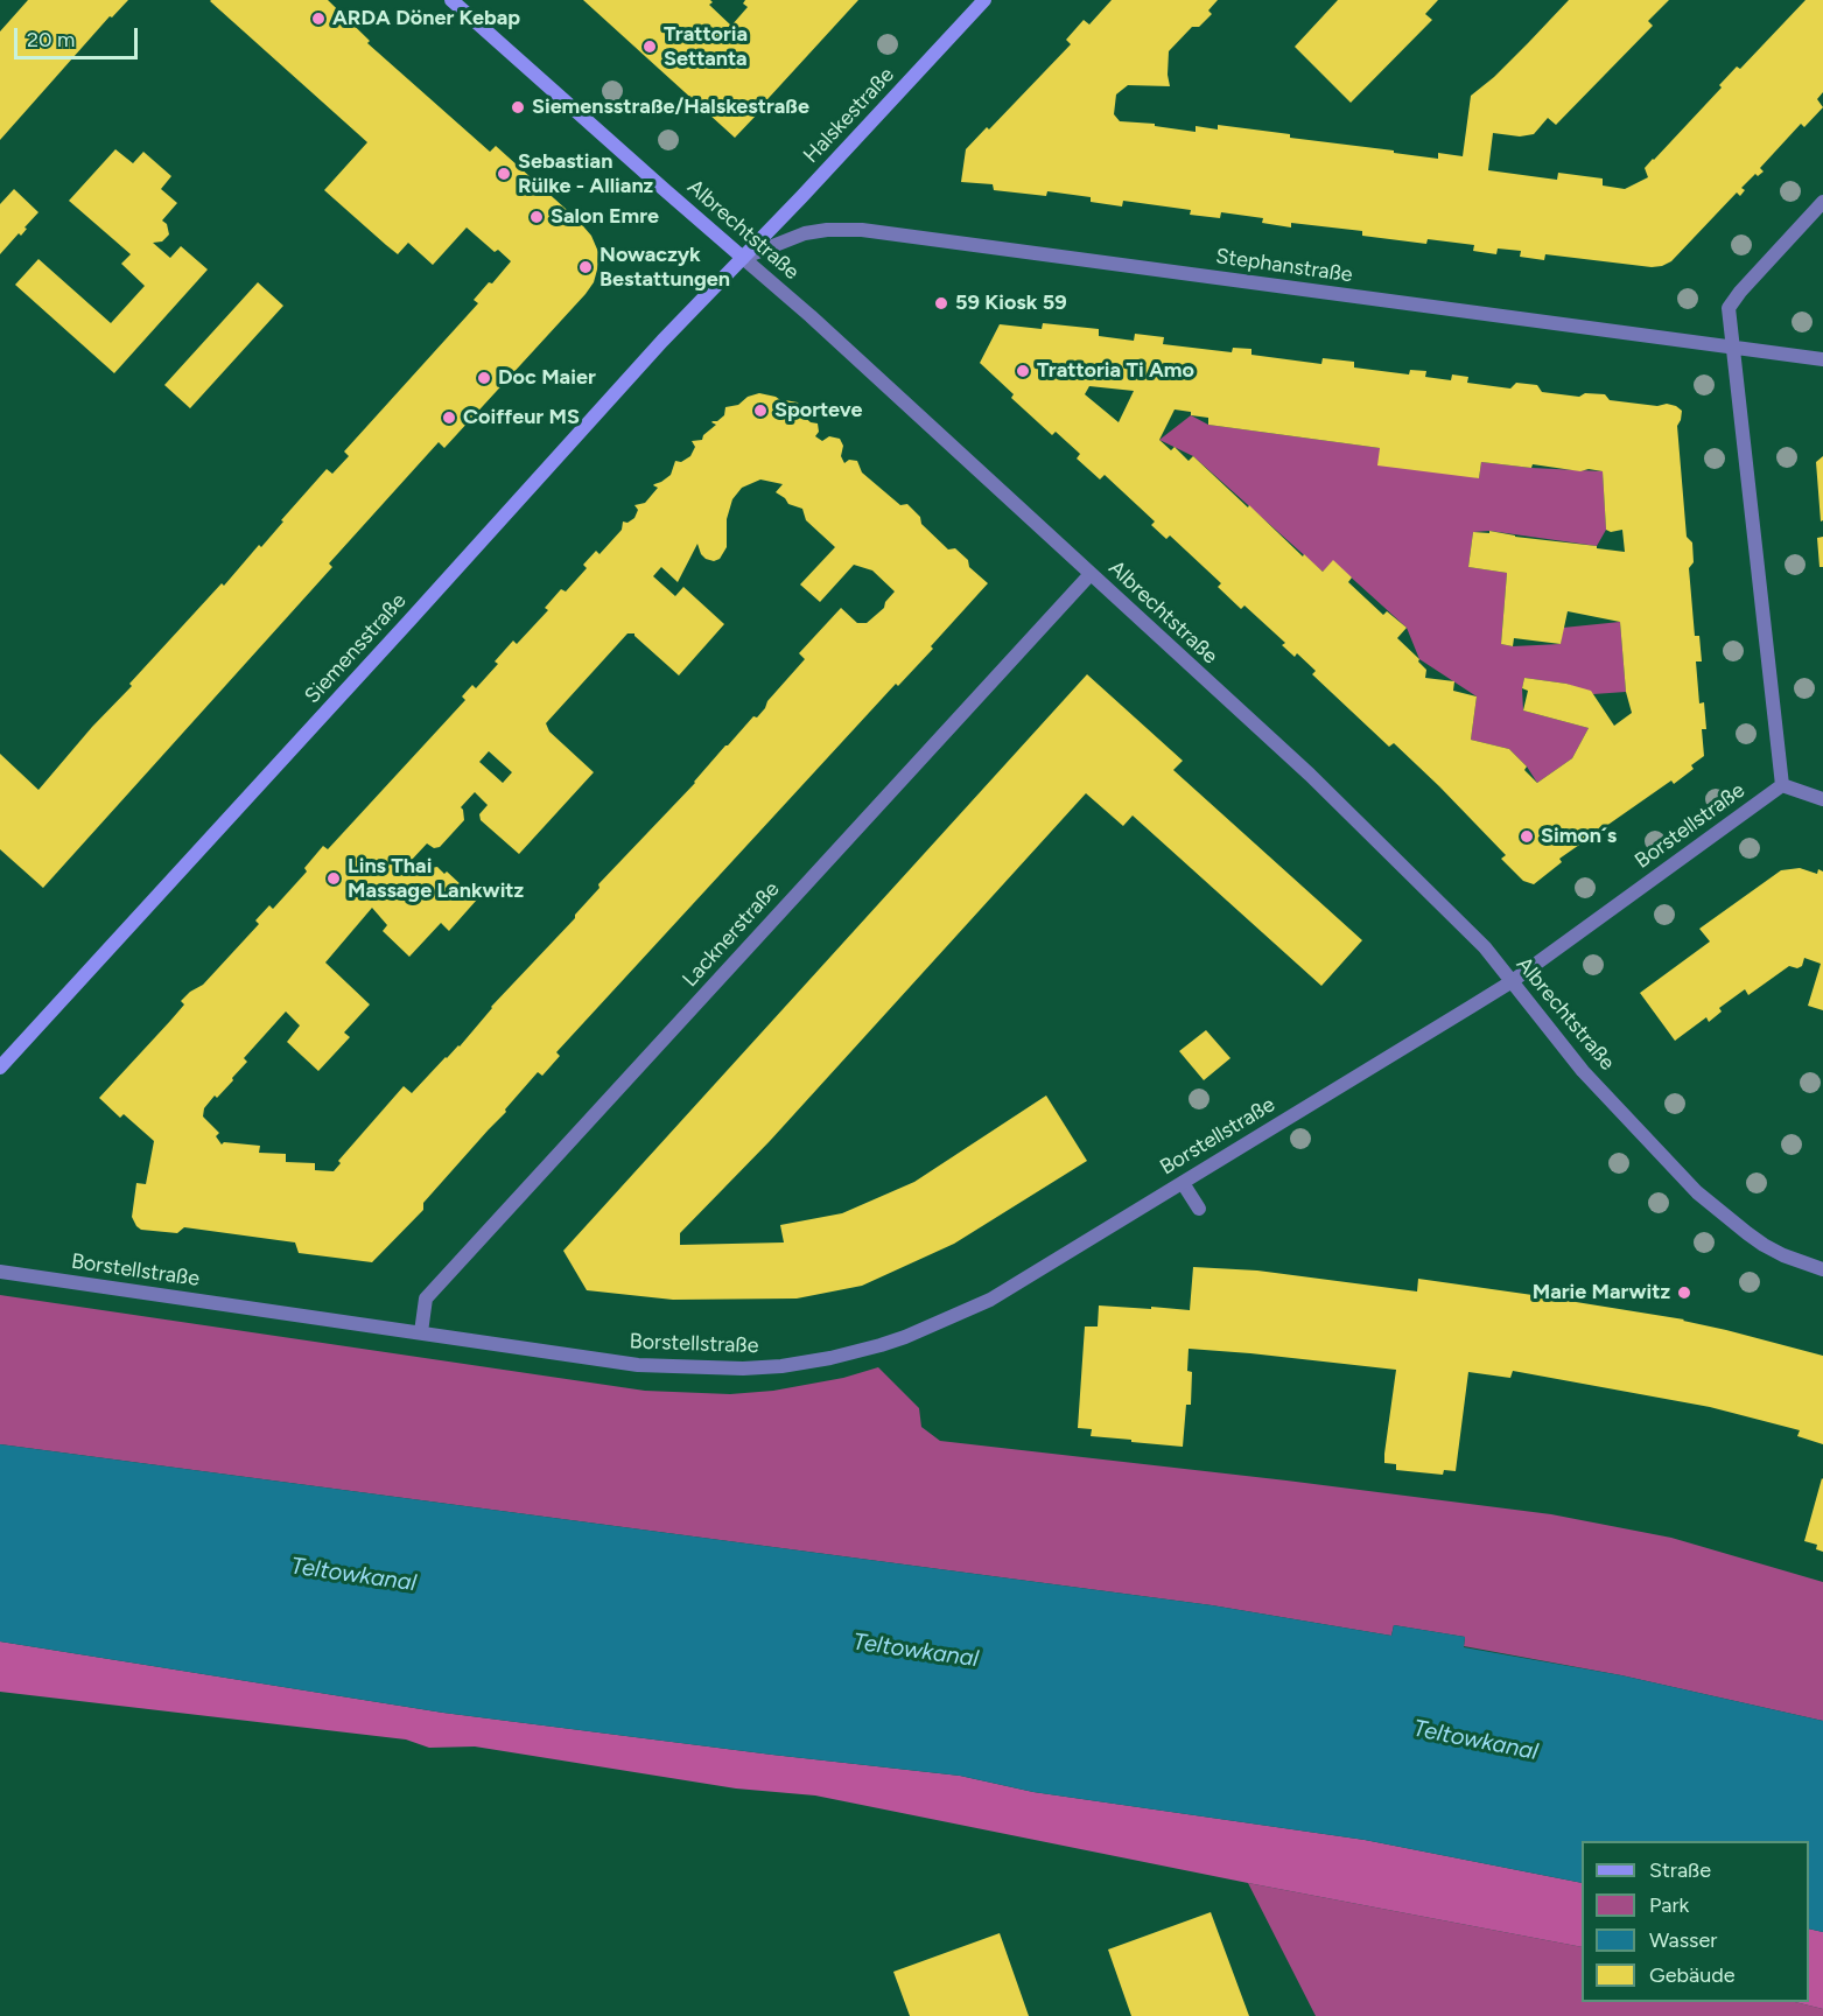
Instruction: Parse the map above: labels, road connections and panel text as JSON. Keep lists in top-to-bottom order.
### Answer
{
  "streets": {
    "main road": ["Halskestraße", "Albrechtstraße", "Siemensstraße"],
    "street": ["Stephanstraße", "Borstellstraße", "Lacknerstraße"]
  },
  "crossings": [
    ["Halskestraße", "Albrechtstraße"],
    ["Halskestraße", "Stephanstraße"],
    ["Halskestraße", "Siemensstraße"],
    ["Albrechtstraße", "Stephanstraße"],
    ["Albrechtstraße", "Siemensstraße"],
    ["Albrechtstraße", "Borstellstraße"],
    ["Albrechtstraße", "Lacknerstraße"],
    ["Stephanstraße", "Siemensstraße"],
    ["Borstellstraße", "Lacknerstraße"]
  ],
  "water": ["Teltowkanal"],
  "places": [
    "ARDA Döner Kebap",
    "Trattoria Settanta",
    "Siemensstraße/Halskestraße",
    "Sebastian Rülke - Allianz",
    "Salon Emre",
    "Nowaczyk Bestattungen",
    "59 Kiosk 59",
    "Trattoria Ti Amo",
    "Doc Maier",
    "Sporteve",
    "Coiffeur MS",
    "Simon´s",
    "Lins Thai Massage Lankwitz",
    "Marie Marwitz"
  ],
  "legend": [
    "Straße",
    "Park",
    "Wasser",
    "Gebäude"
  ],
  "scale_bar": "20 m"
}
